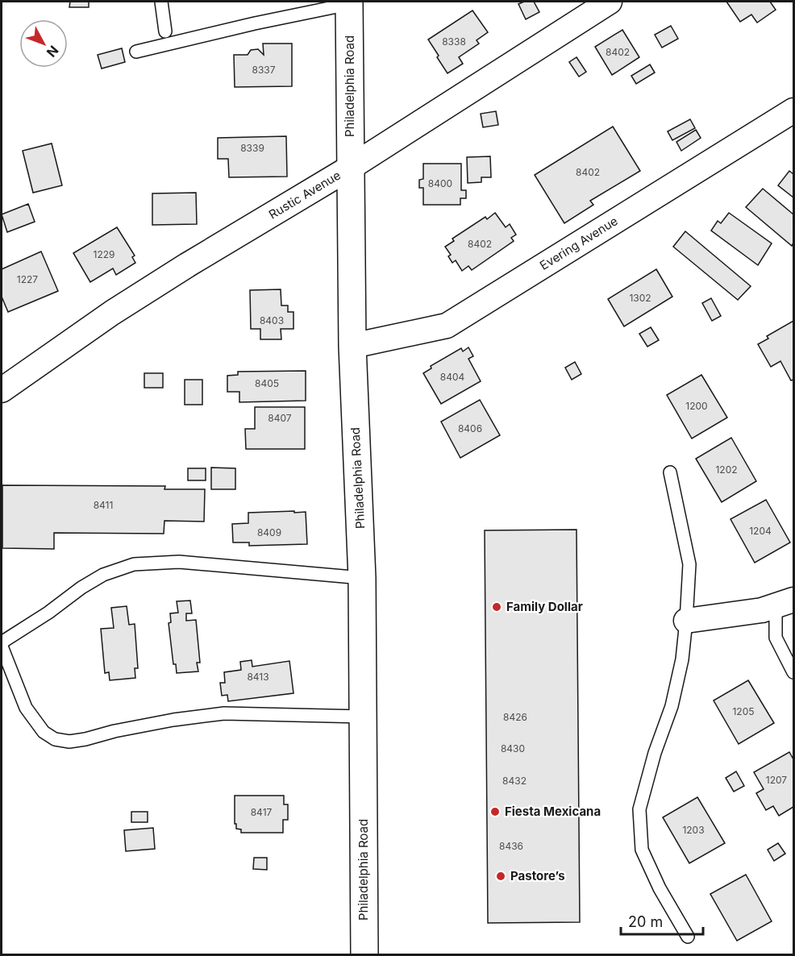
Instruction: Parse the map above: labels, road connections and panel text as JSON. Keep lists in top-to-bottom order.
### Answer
{
  "streets": {
    "main road": ["Philadelphia Road"],
    "street": ["Rustic Avenue", "Evering Avenue"]
  },
  "crossings": [
    ["Philadelphia Road", "Rustic Avenue"],
    ["Philadelphia Road", "Evering Avenue"]
  ],
  "places": ["Family Dollar", "Fiesta Mexicana", "Pastore’s"],
  "house_numbers": [
    "8338",
    "8402",
    "8337",
    "8339",
    "8402",
    "8400",
    "8402",
    "1229",
    "1227",
    "1302",
    "8403",
    "8404",
    "8405",
    "1200",
    "8407",
    "8406",
    "1202",
    "8411",
    "1204",
    "8409",
    "8413",
    "1205",
    "8426",
    "8430",
    "1207",
    "8432",
    "8417",
    "1203",
    "8436"
  ],
  "scale_bar": "20 m",
  "north": "bottom right"
}
